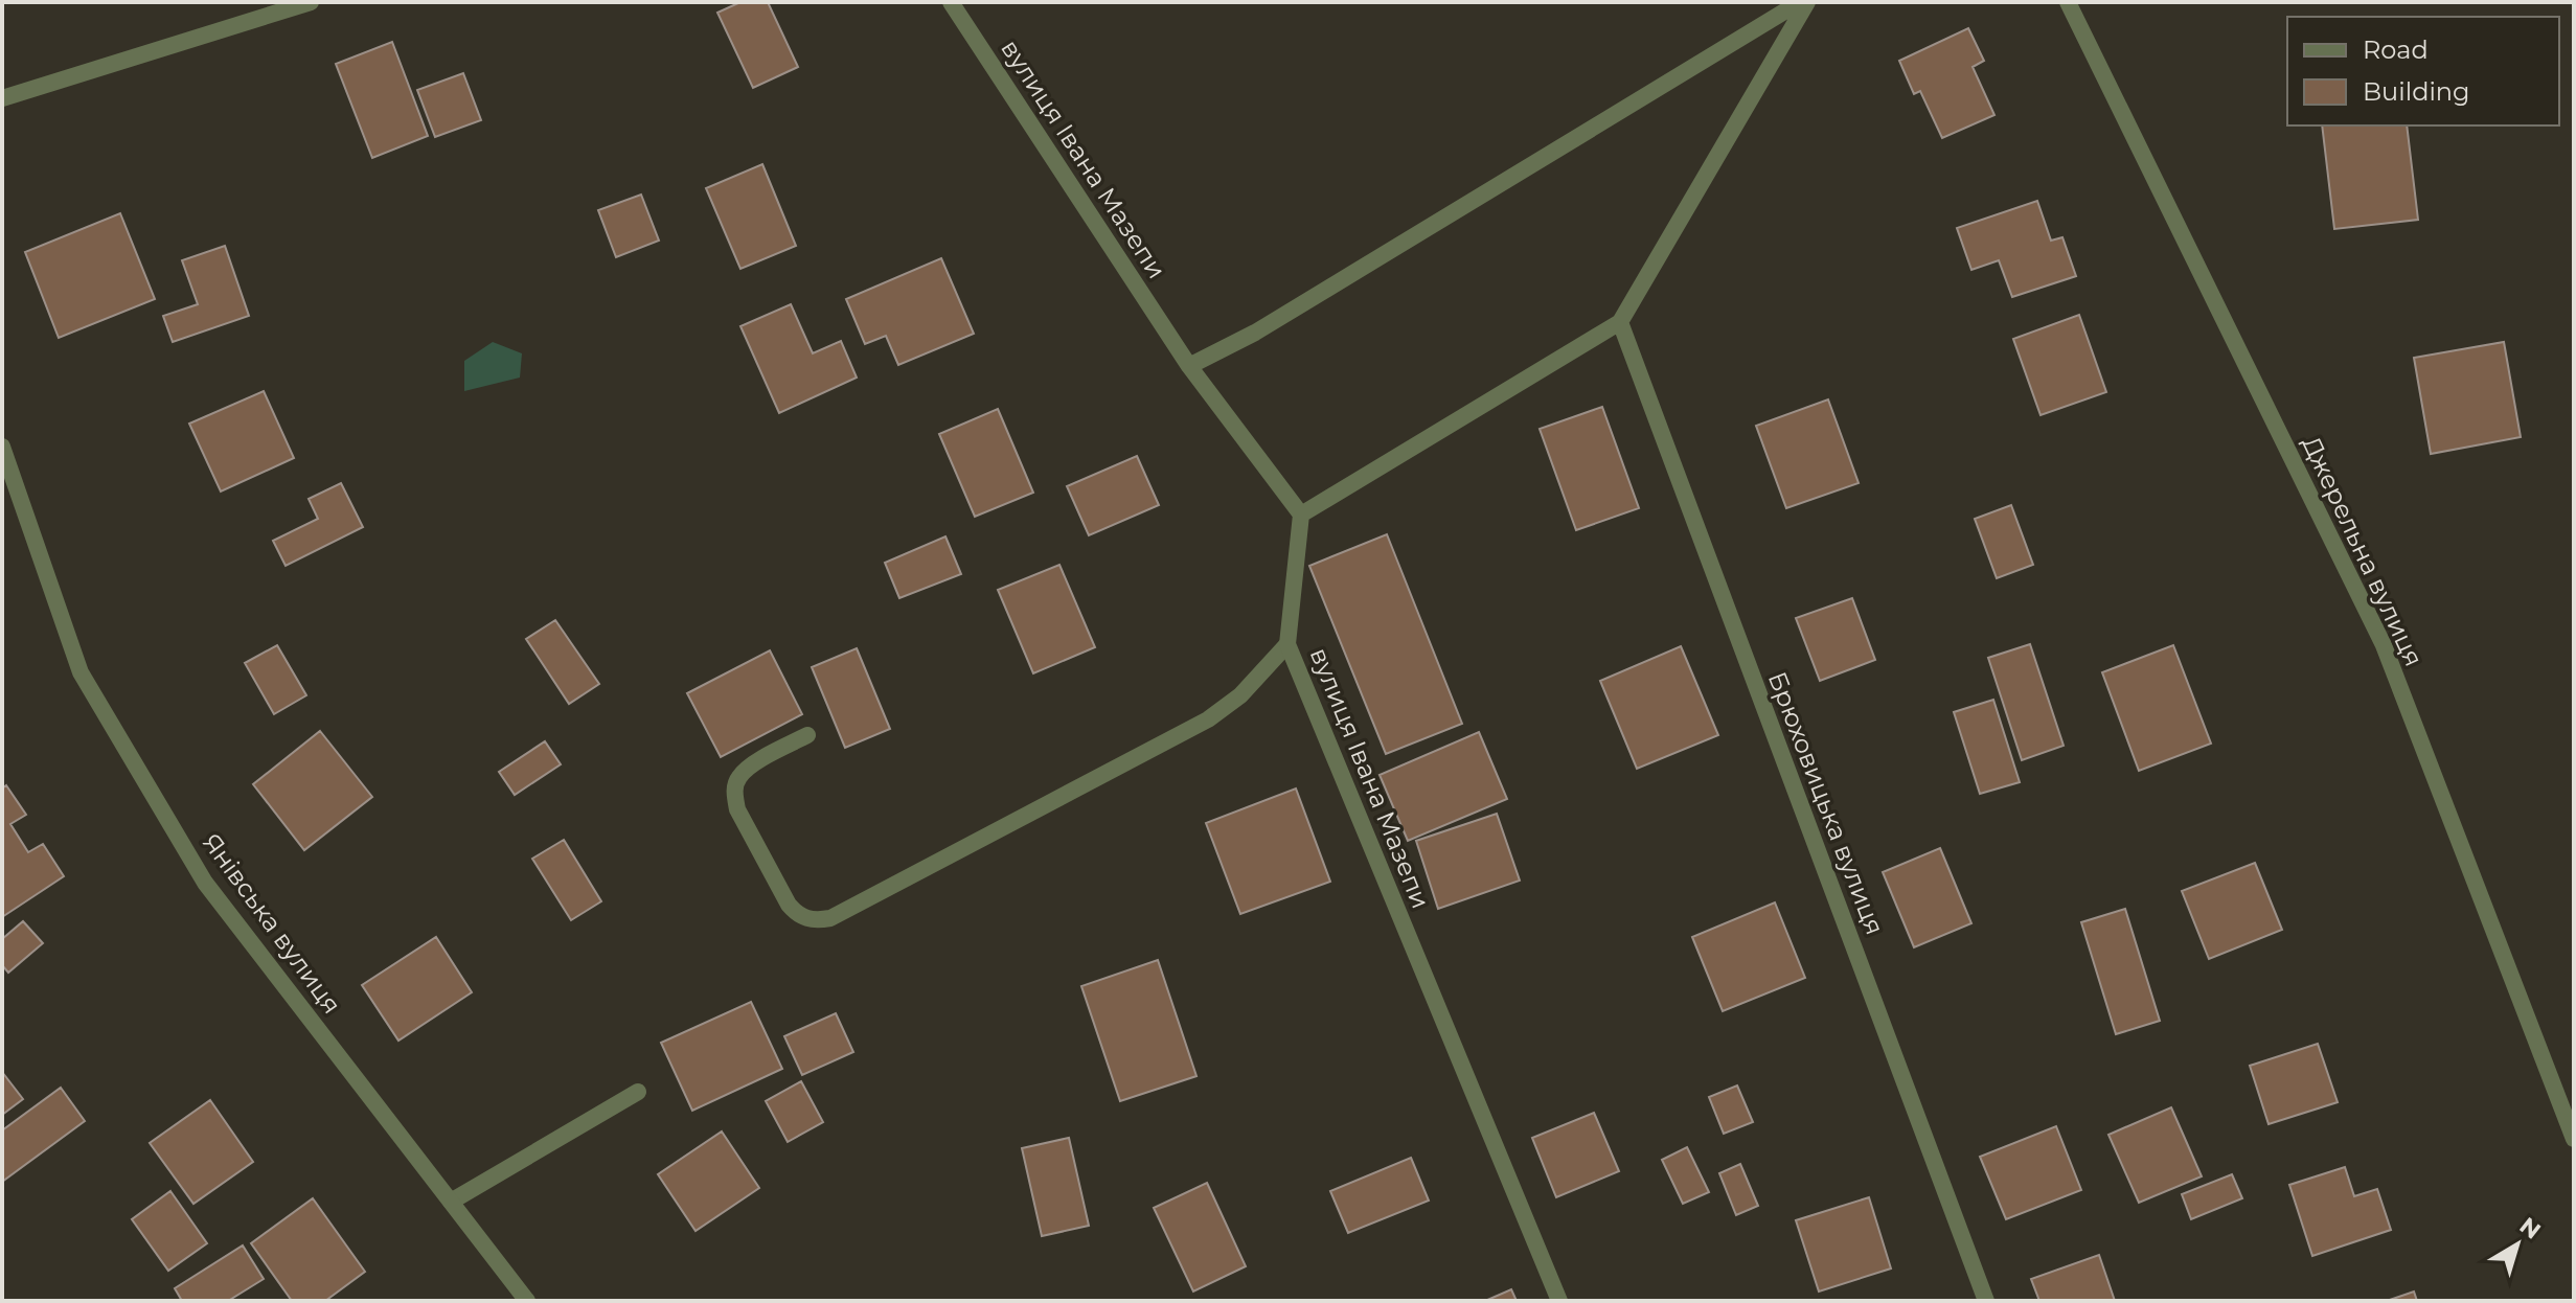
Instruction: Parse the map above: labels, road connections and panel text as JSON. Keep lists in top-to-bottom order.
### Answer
{
  "streets": {
    "street": [
      "вулиця Івана Мазепи",
      "Джерельна вулиця",
      "Брюховицька вулиця",
      "Янівська вулиця"
    ]
  },
  "legend": ["Road", "Building"],
  "north": "top right"
}
